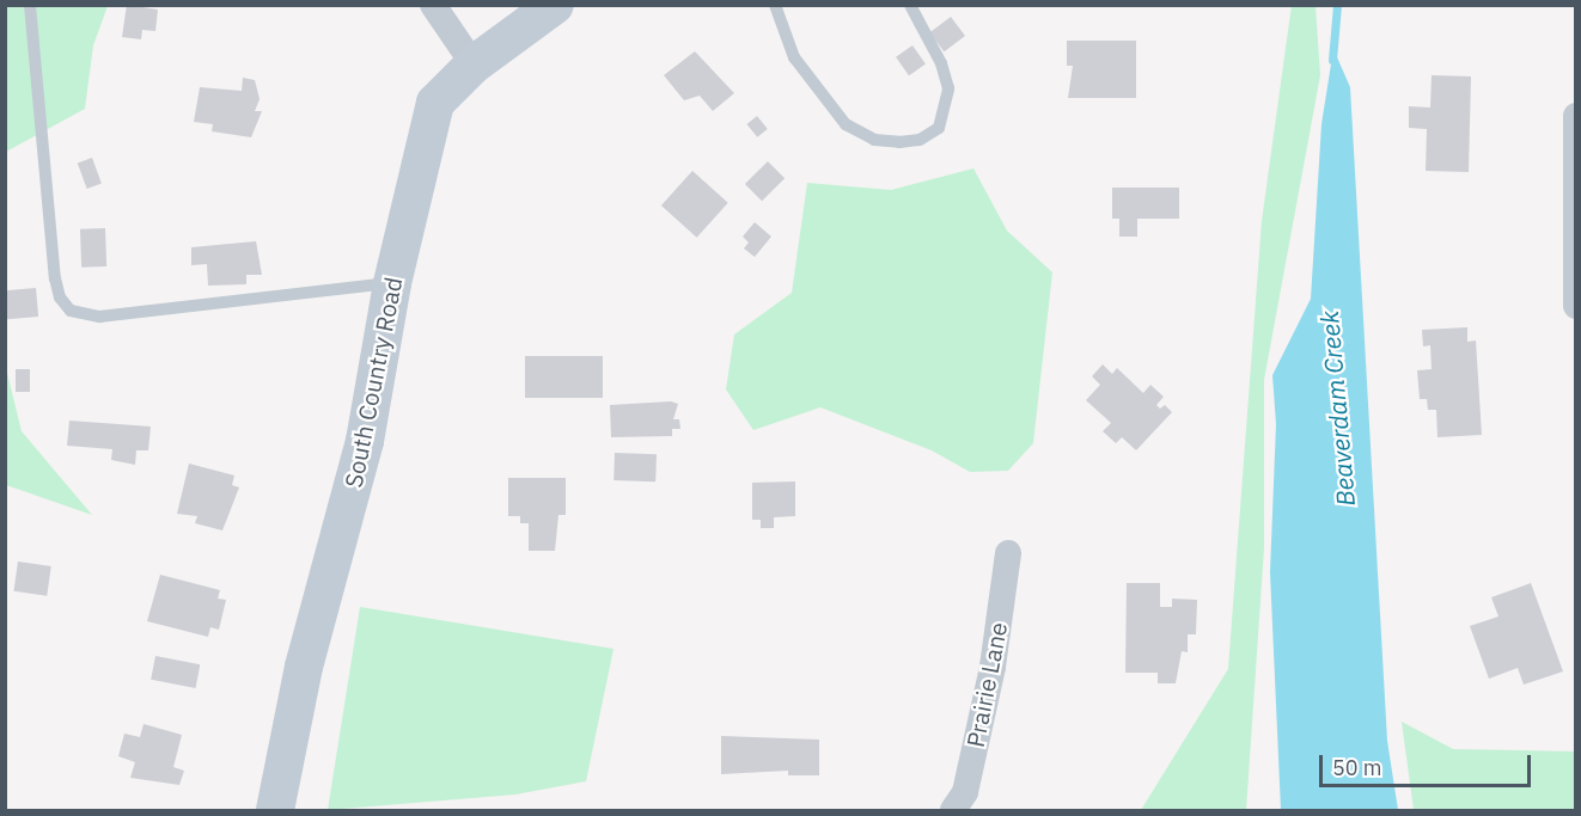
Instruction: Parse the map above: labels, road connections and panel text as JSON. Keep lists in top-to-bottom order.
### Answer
{
  "streets": {
    "main road": ["South Country Road"],
    "street": ["Prairie Lane"]
  },
  "water": ["Beaverdam Creek"],
  "scale_bar": "50 m"
}
